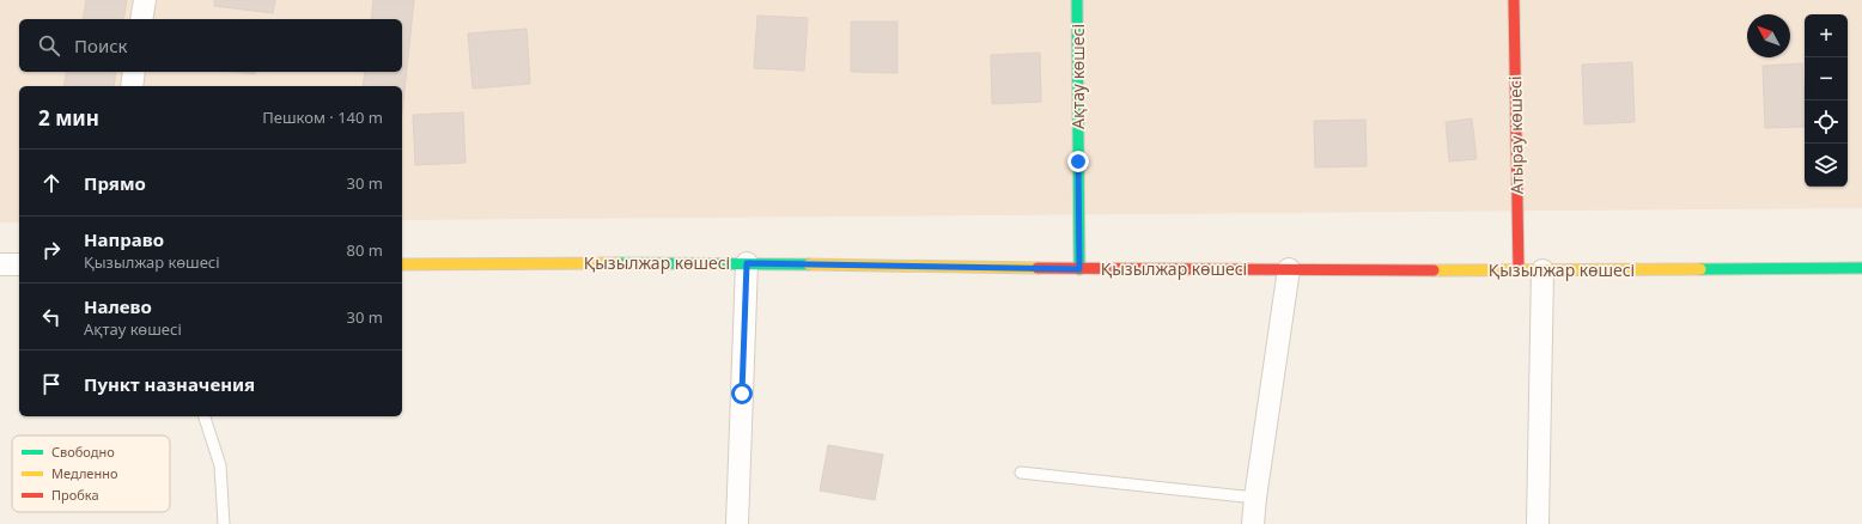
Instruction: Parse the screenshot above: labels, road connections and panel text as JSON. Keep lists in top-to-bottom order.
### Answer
{
  "streets": {
    "street": ["Ақтау көшесі", "Атырау көшесі", "Қызылжар көшесі"]
  },
  "crossings": [
    ["Ақтау көшесі", "Қызылжар көшесі"],
    ["Атырау көшесі", "Қызылжар көшесі"]
  ],
  "legend": ["Свободно", "Медленно", "Пробка"],
  "north": "top left",
  "page": {
    "map_buttons": ["+", "−"],
    "search": "Поиск",
    "heading": ["2 мин", "Пешком · 140 m"],
    "list": [
      ["Прямо", "30 m"],
      ["Направо", "Қызылжар көшесі", "80 m"],
      ["Налево", "Ақтау көшесі", "30 m"],
      "Пункт назначения"
    ]
  }
}
